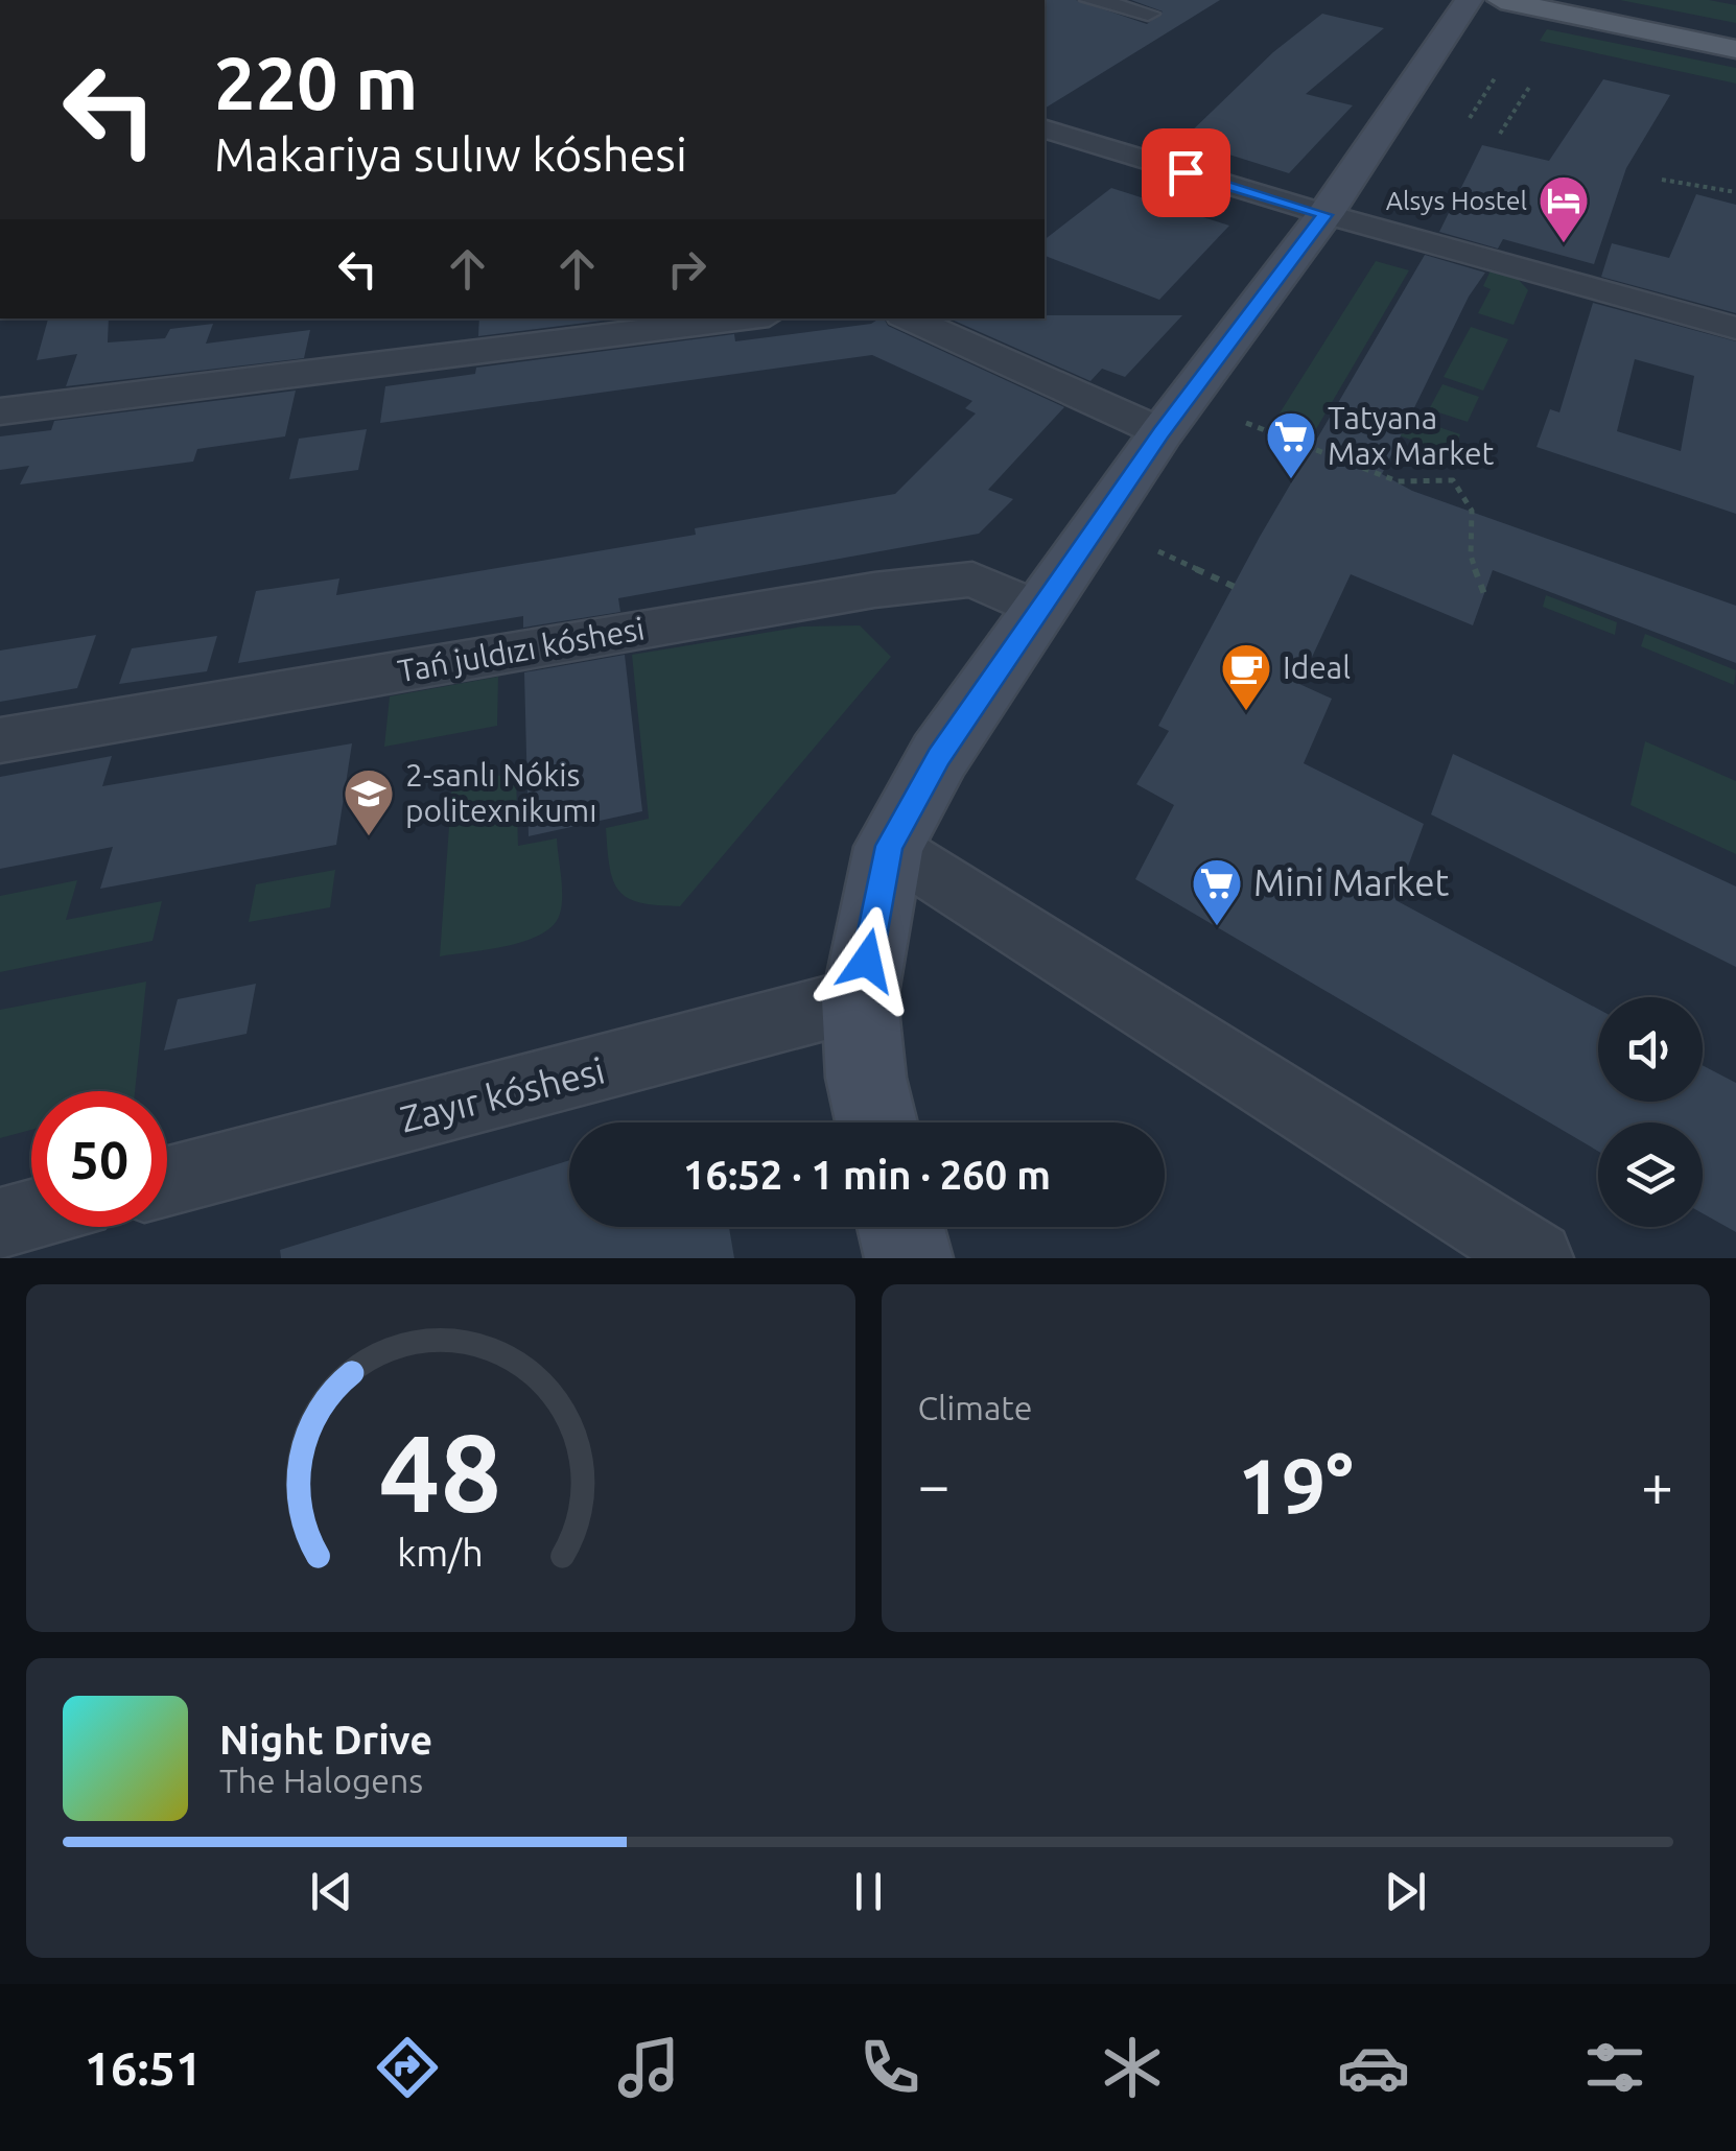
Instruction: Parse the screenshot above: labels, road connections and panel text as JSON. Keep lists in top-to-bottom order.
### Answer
{
  "streets": {
    "street": ["Tań juldızı kóshesi", "Zayır kóshesi"]
  },
  "places": {
    "hotel": ["Alsys Hostel"],
    "supermarket": ["Tatyana Max Market", "Mini Market"],
    "cafe": ["Ideal"],
    "school or university": ["2-sanlı Nókis politexnikumı"]
  },
  "page": {
    "turn": ["220 m", "Makariya sulıw kóshesi"],
    "limit": "50",
    "trip": "16:52 · 1 min · 260 m",
    "tile": "Climate",
    "heat": ["−", "19°", "+"],
    "song": ["Night Drive", "The Halogens"],
    "tabs": "16:51",
    "gauge": ["48", "km/h"]
  }
}
